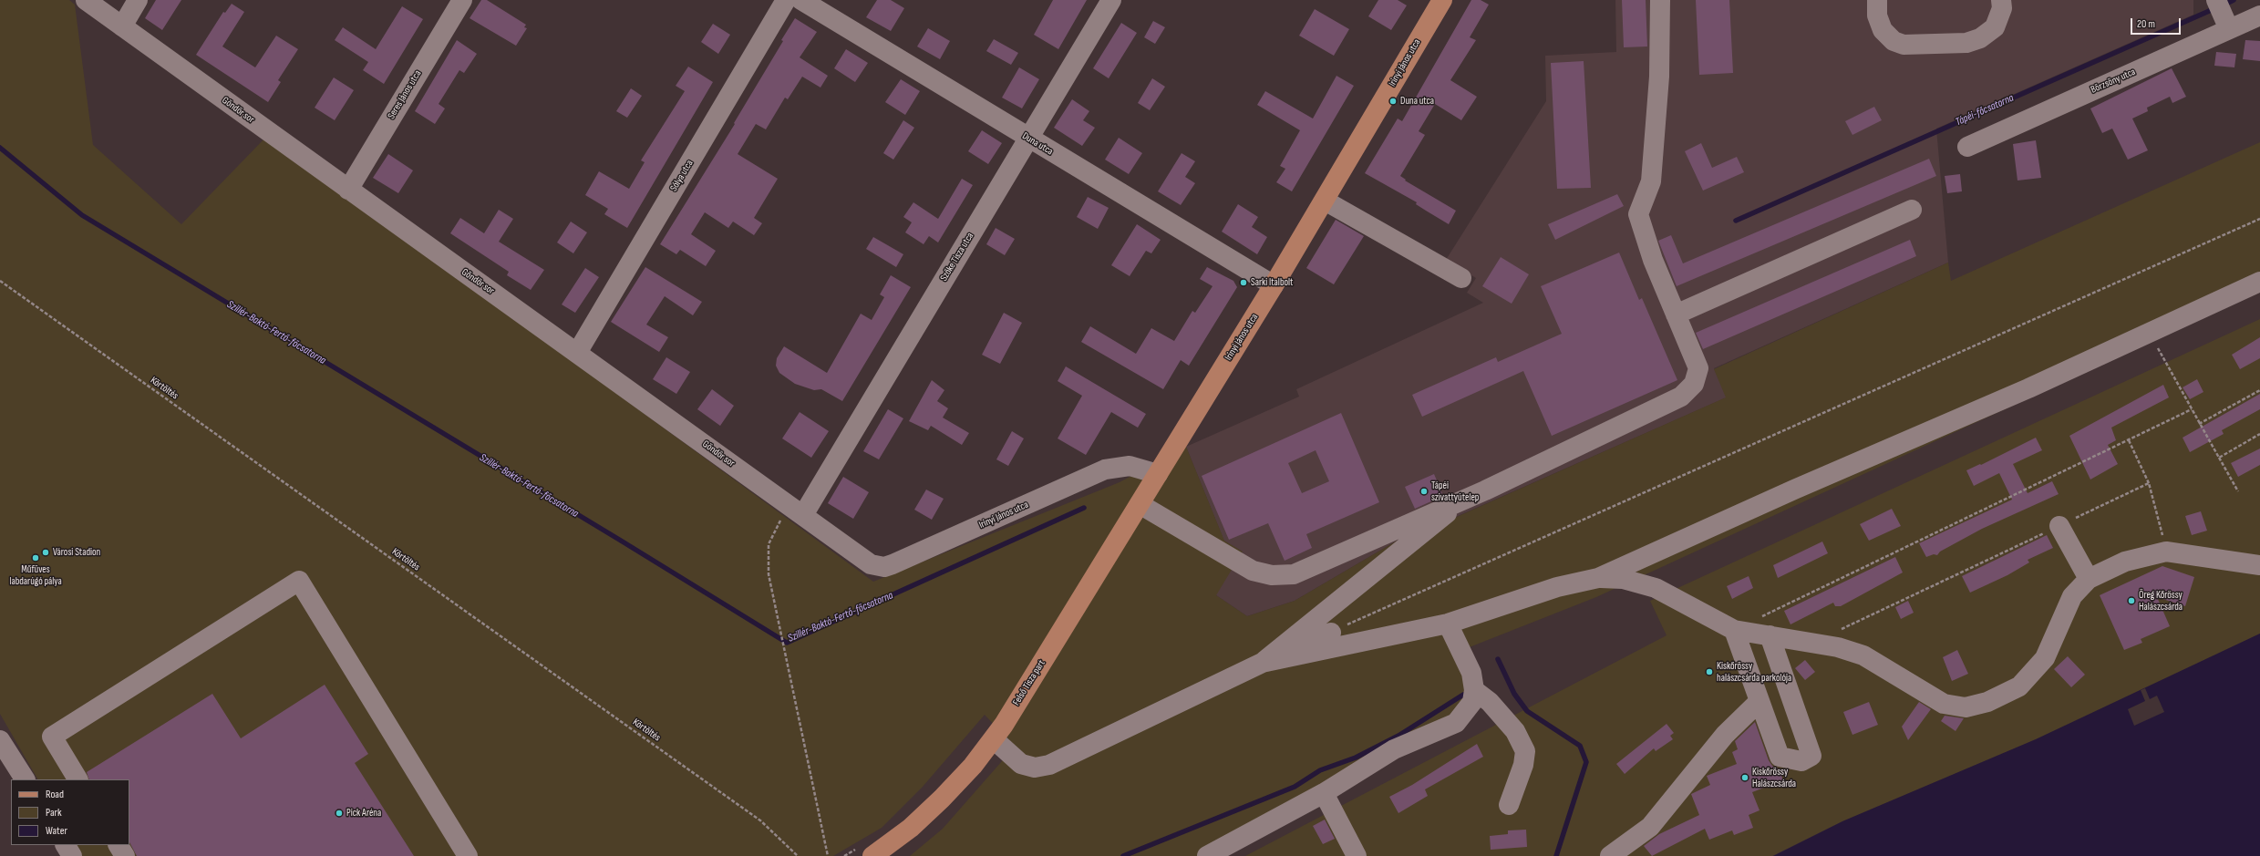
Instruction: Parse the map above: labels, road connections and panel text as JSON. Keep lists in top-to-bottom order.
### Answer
{
  "streets": {
    "main road": ["Irinyi János utca", "Felső Tisza part"],
    "street": [
      "Börzsöny utca",
      "Seres János utca",
      "Göndör sor",
      "Duna utca",
      "Sólya utca",
      "Szőke Tisza utca"
    ],
    "path": ["Körtöltés"]
  },
  "crossings": [
    ["Irinyi János utca", "Göndör sor"],
    ["Irinyi János utca", "Duna utca"],
    ["Irinyi János utca", "Felső Tisza part"],
    ["Seres János utca", "Göndör sor"],
    ["Göndör sor", "Sólya utca"],
    ["Göndör sor", "Szőke Tisza utca"],
    ["Duna utca", "Szőke Tisza utca"]
  ],
  "water": ["Tápéi-főcsatorna", "Szillér-Baktó-Fertő-főcsatorna"],
  "places": [
    "Duna utca",
    "Sarki Italbolt",
    "Tápéi szivattyútelep",
    "Városi Stadion",
    "Műfüves labdarúgó pálya",
    "Öreg Kőrössy Halászcsárda",
    "Kiskőrössy halászcsárda parkolója",
    "Kiskőrössy Halászcsárda",
    "Pick Aréna"
  ],
  "legend": ["Road", "Park", "Water"],
  "scale_bar": "20 m"
}
